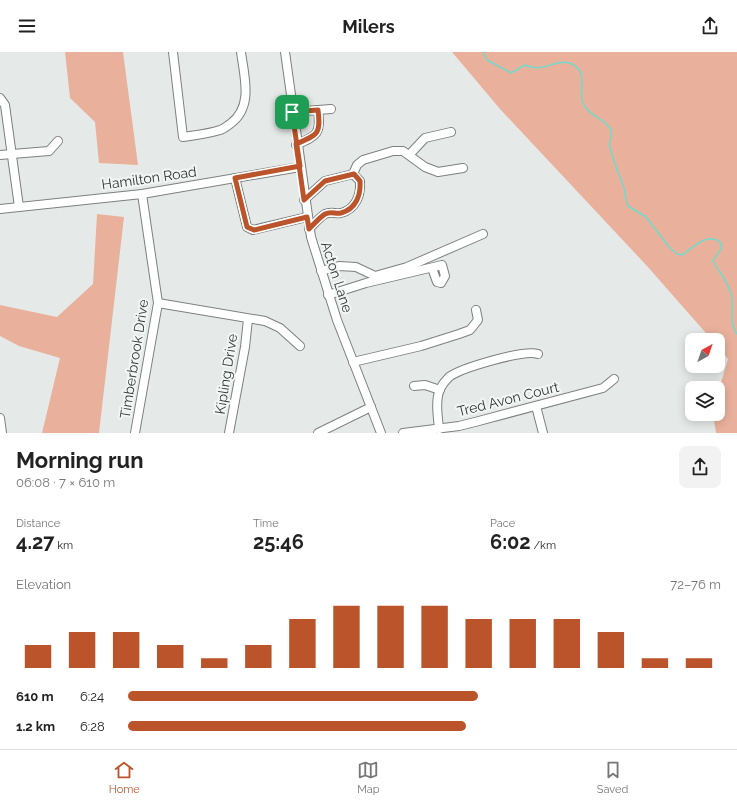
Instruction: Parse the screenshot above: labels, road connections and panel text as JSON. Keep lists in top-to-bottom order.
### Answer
{
  "streets": {
    "street": [
      "Hamilton Road",
      "Acton Lane",
      "Timberbrook Drive",
      "Kipling Drive",
      "Tred Avon Court"
    ]
  },
  "crossings": [
    ["Hamilton Road", "Acton Lane"],
    ["Hamilton Road", "Timberbrook Drive"]
  ],
  "north": "top right",
  "page": {
    "header": "Milers",
    "heading": ["Morning run", "06:08 · 7 × 610 m"],
    "stats": [
      ["Distance", "4.27 km"],
      ["Time", "25:46"],
      ["Pace", "6:02 /km"]
    ],
    "chart": ["Elevation", "72–76 m"],
    "list": [
      {
        "name": "610 m",
        "note": "6:24"
      },
      {
        "name": "1.2 km",
        "note": "6:28"
      }
    ],
    "tabs": ["Home", "Map", "Saved"]
  }
}
